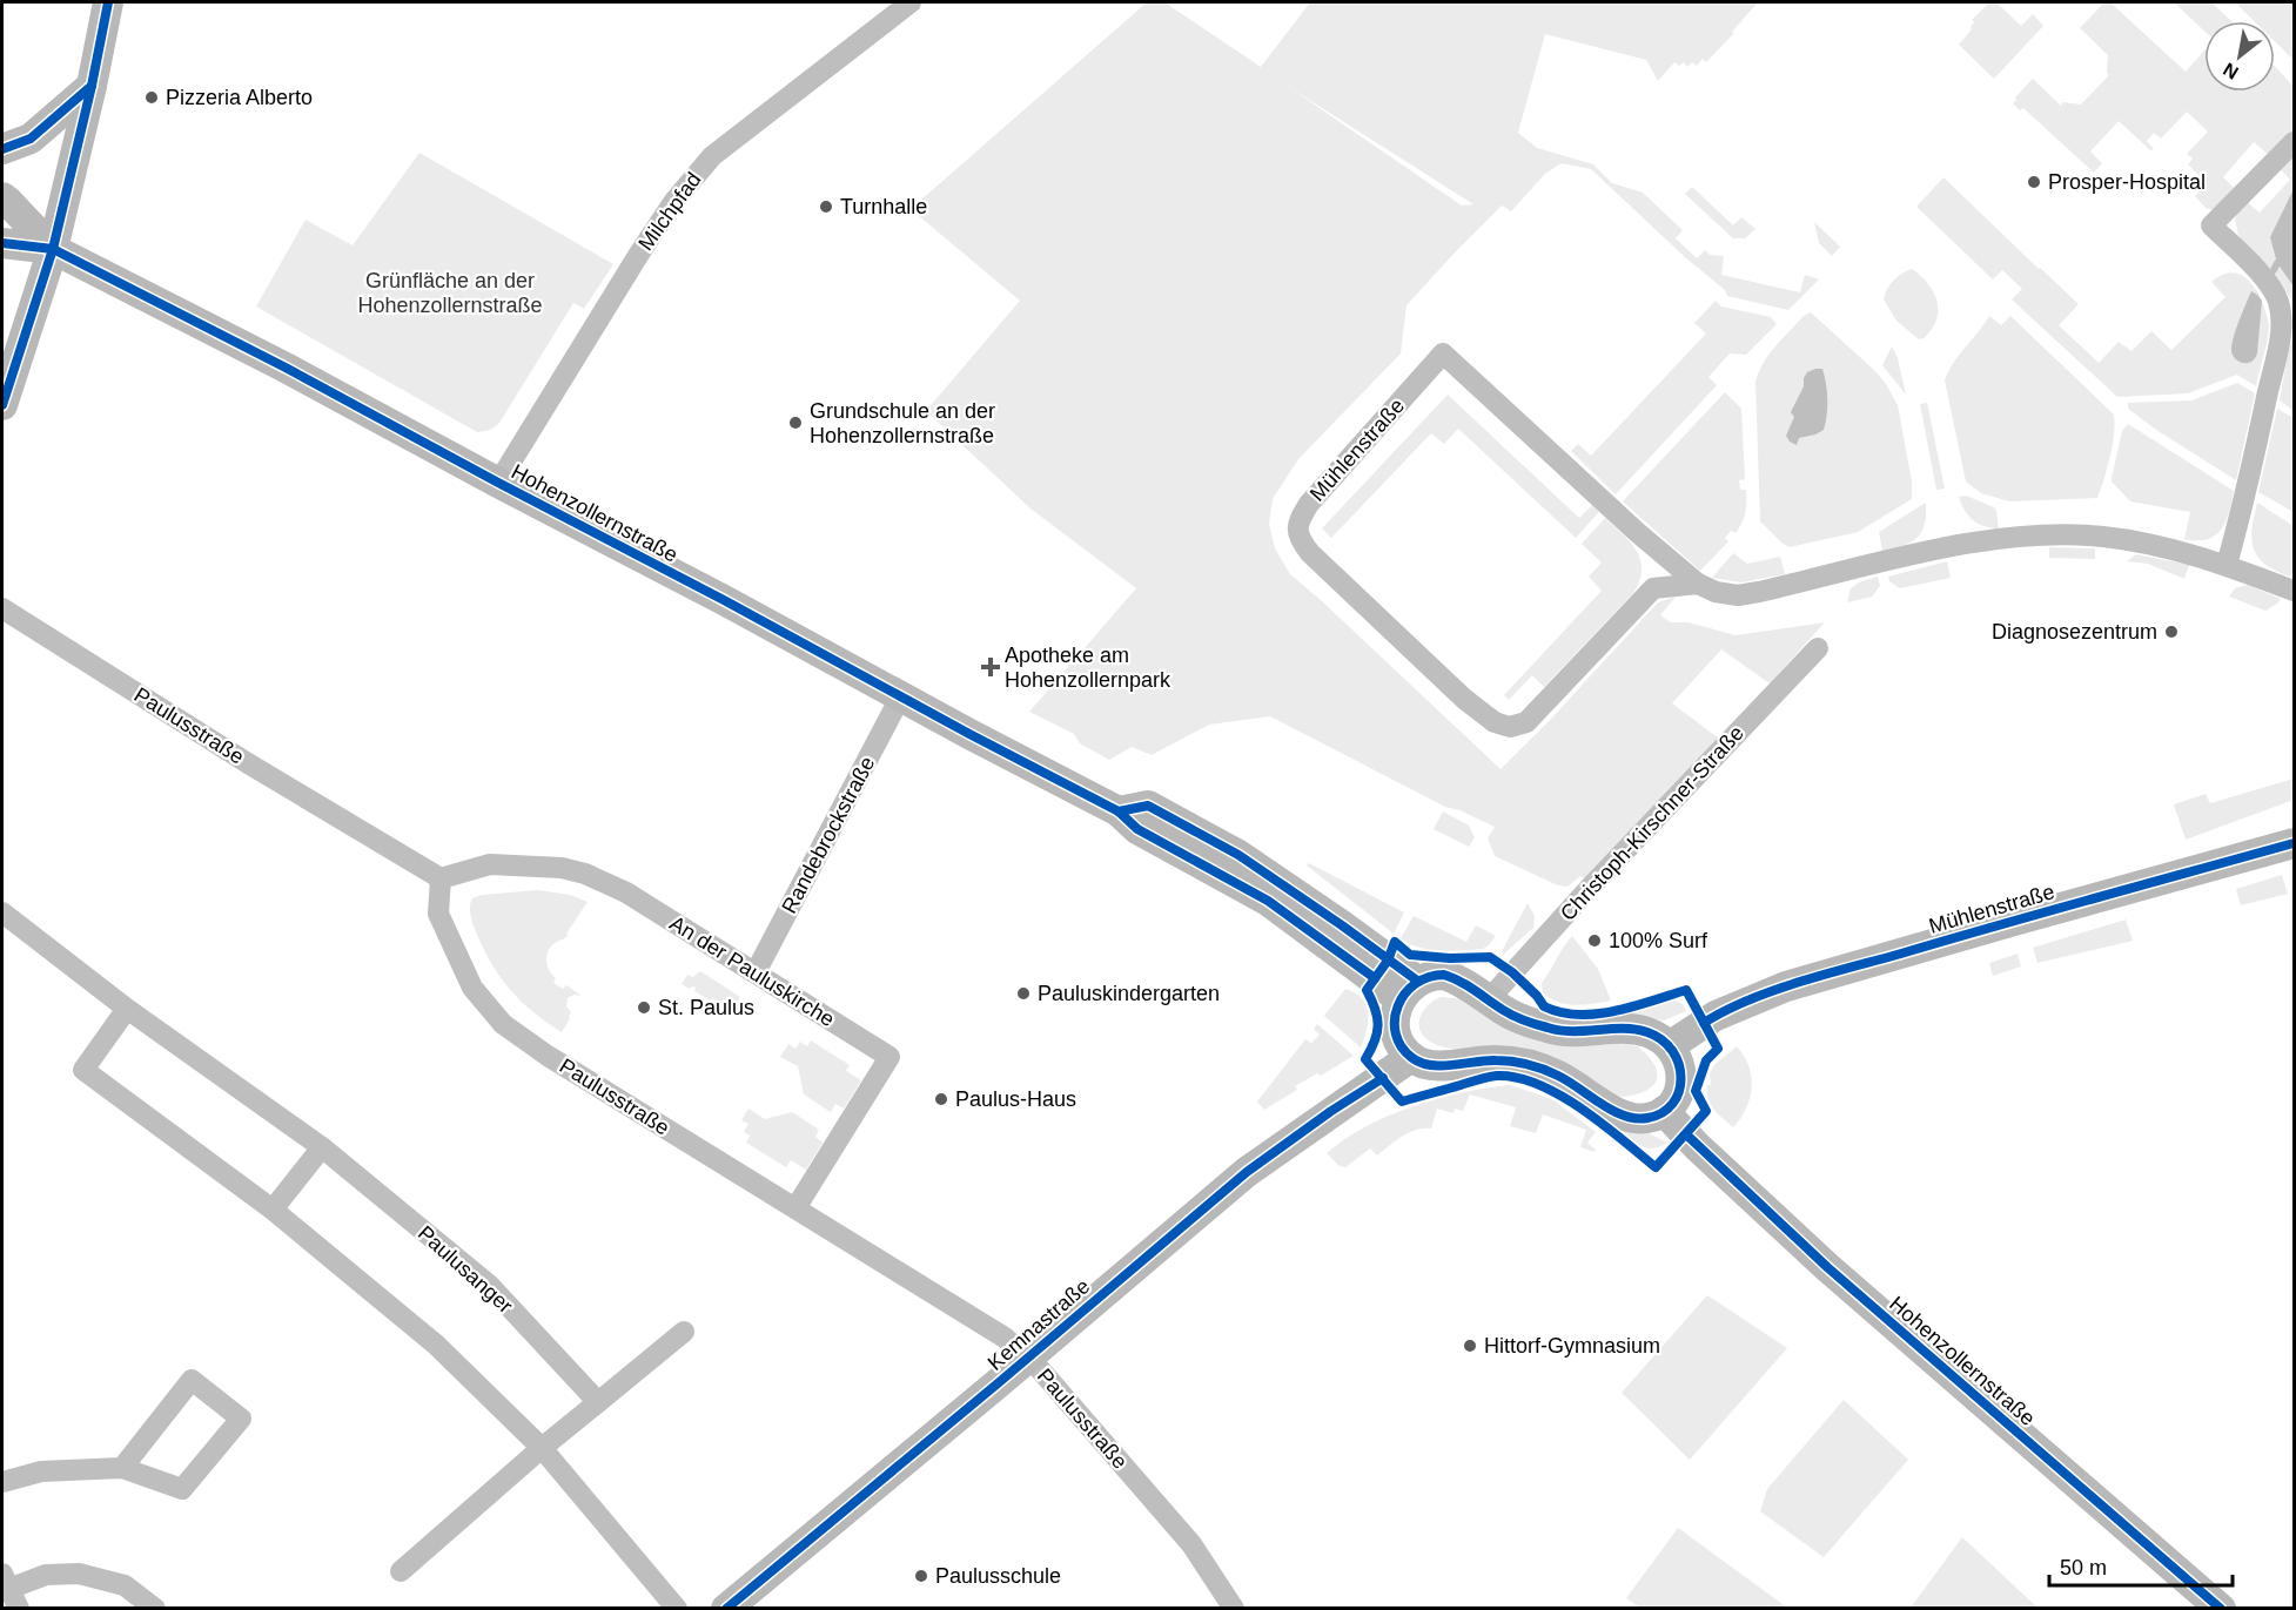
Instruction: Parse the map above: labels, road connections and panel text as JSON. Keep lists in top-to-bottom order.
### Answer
{
  "streets": {
    "main road": ["Mühlenstraße", "Hohenzollernstraße", "Kemnastraße"],
    "street": [
      "Milchpfad",
      "Paulusstraße",
      "Christoph-Kirschner-Straße",
      "Randebrockstraße",
      "An der Pauluskirche",
      "Paulusanger"
    ]
  },
  "crossings": [
    ["Milchpfad", "Hohenzollernstraße"],
    ["Hohenzollernstraße", "Randebrockstraße"],
    ["Paulusstraße", "An der Pauluskirche"],
    ["Paulusstraße", "Kemnastraße"],
    ["Randebrockstraße", "An der Pauluskirche"]
  ],
  "parks": ["Grünfläche an der Hohenzollernstraße"],
  "places": {
    "other": [
      "Pizzeria Alberto",
      "Prosper-Hospital",
      "Turnhalle",
      "Grundschule an der Hohenzollernstraße",
      "Diagnosezentrum",
      "100% Surf",
      "Pauluskindergarten",
      "St. Paulus",
      "Paulus-Haus",
      "Hittorf-Gymnasium",
      "Paulusschule"
    ],
    "health": ["Apotheke am Hohenzollernpark"]
  },
  "scale_bar": "50 m",
  "north": "bottom left"
}
